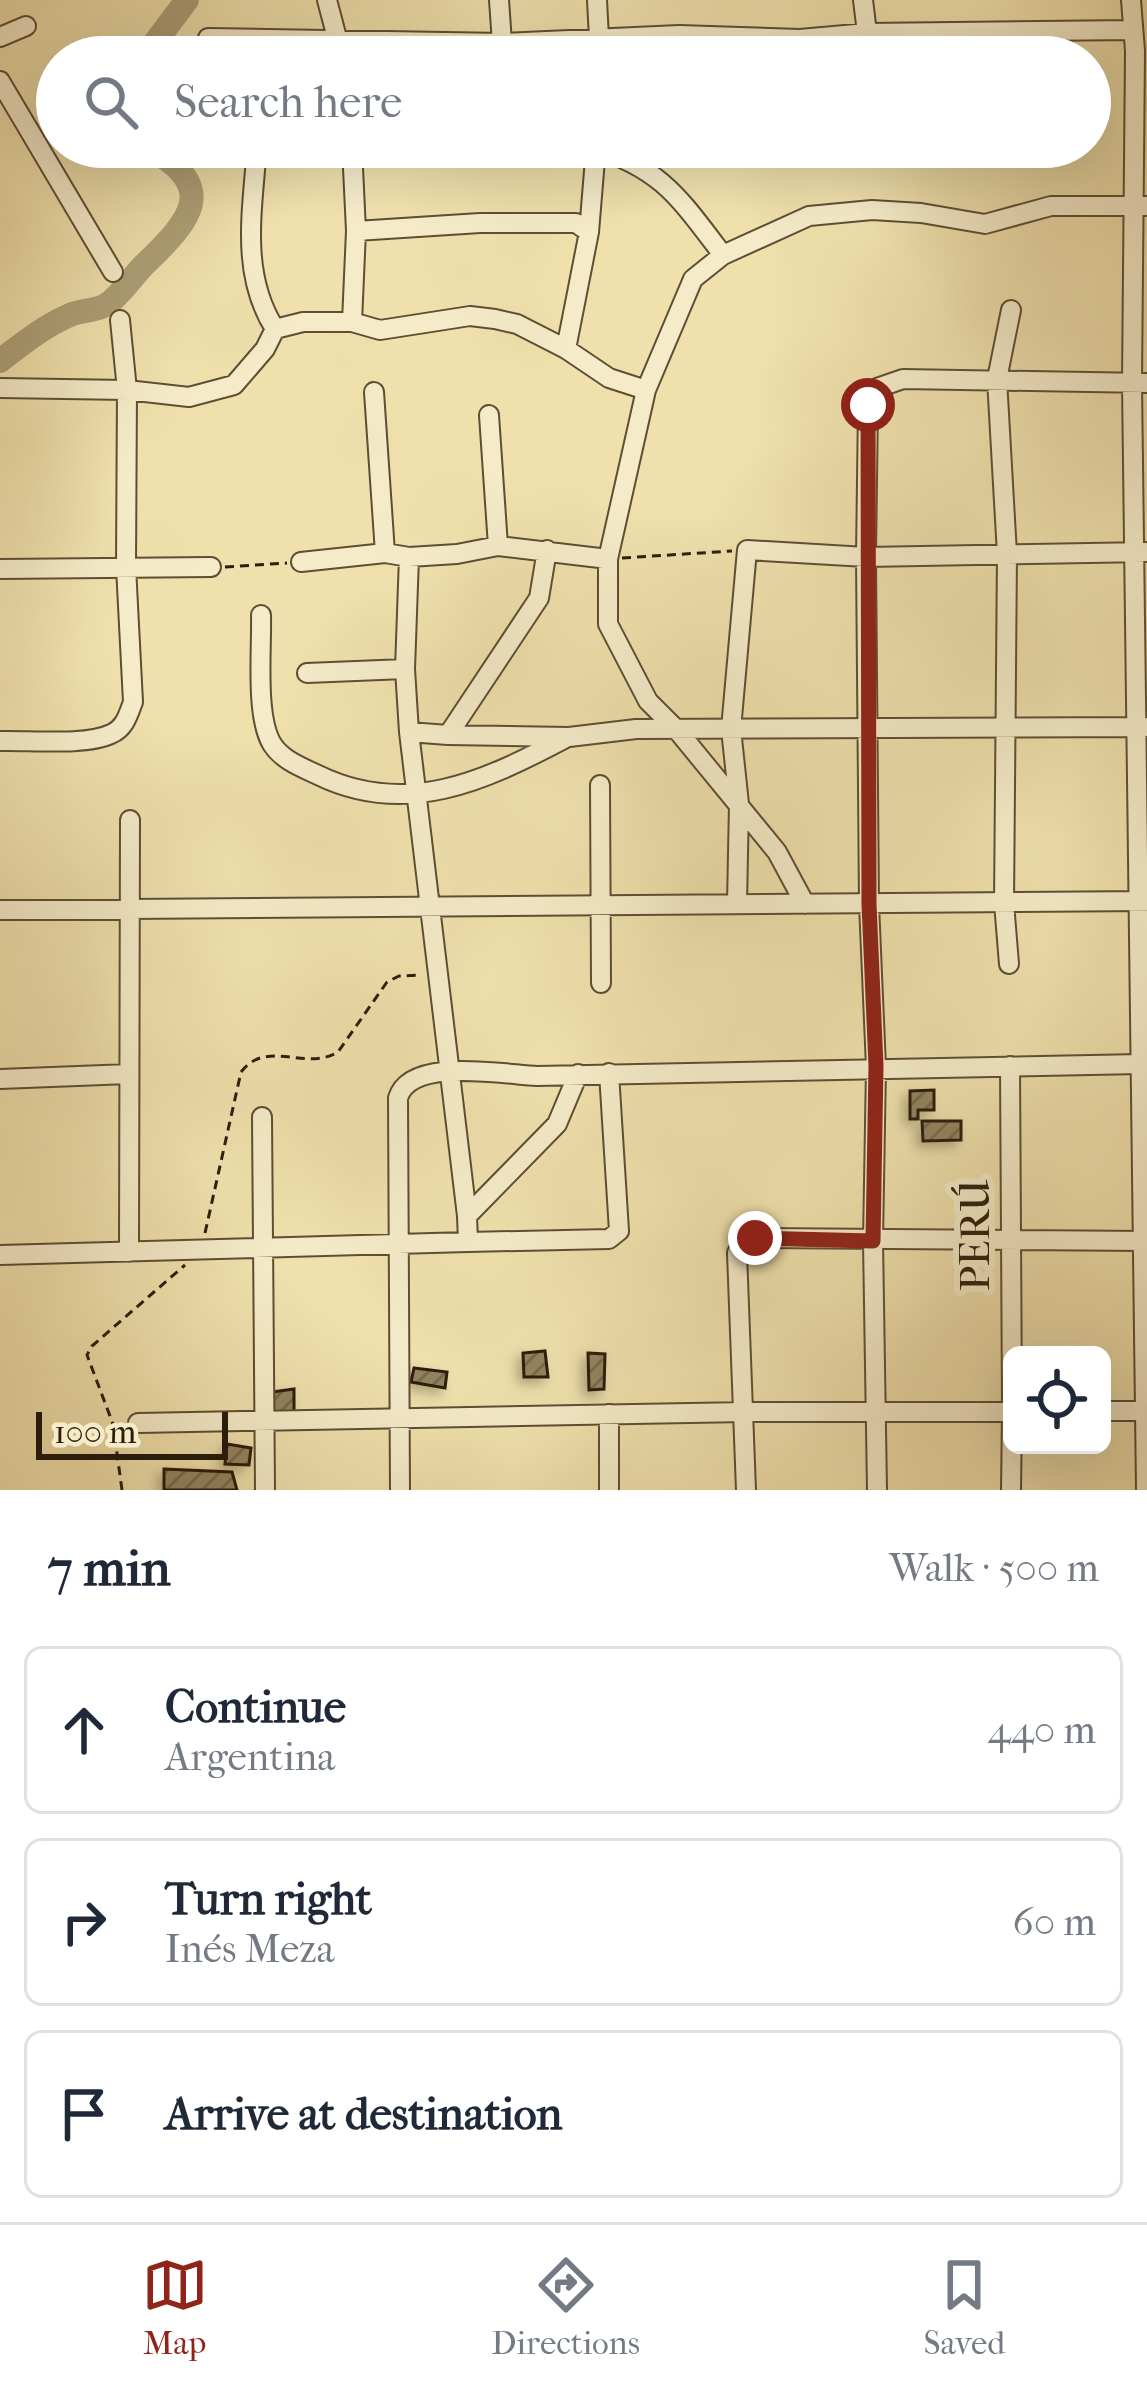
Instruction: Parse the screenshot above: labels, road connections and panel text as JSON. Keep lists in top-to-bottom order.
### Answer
{
  "streets": {
    "street": ["PERÚ"]
  },
  "scale_bar": "100 m",
  "page": {
    "search": "Search here",
    "scale": "100 m",
    "heading": ["7 min", "Walk · 500 m"],
    "list": [
      ["Continue", "Argentina", "440 m"],
      ["Turn right", "Inés Meza", "60 m"],
      "Arrive at destination"
    ],
    "nav": ["Map", "Directions", "Saved"]
  }
}
